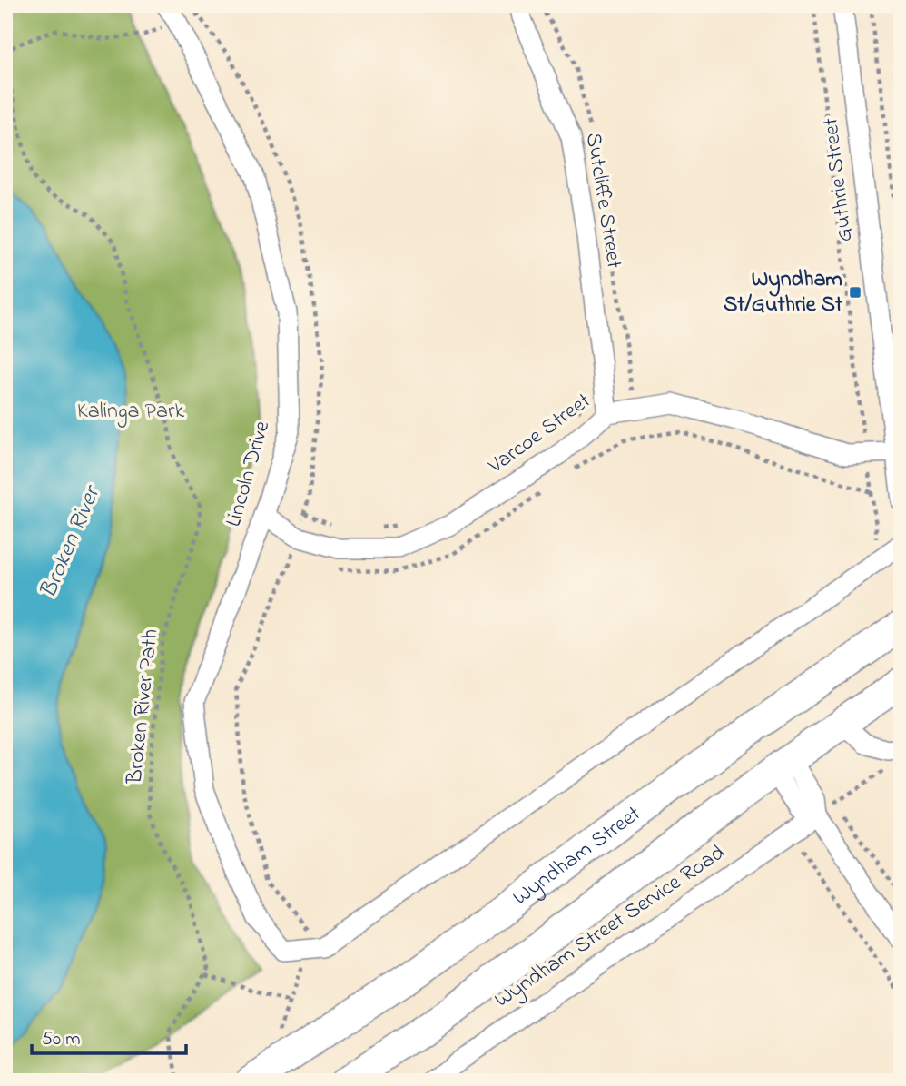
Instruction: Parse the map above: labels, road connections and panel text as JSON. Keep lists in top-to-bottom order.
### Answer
{
  "streets": {
    "highway": ["Wyndham Street"],
    "street": [
      "Guthrie Street",
      "Sutcliffe Street",
      "Varcoe Street",
      "Lincoln Drive",
      "Wyndham Street Service Road"
    ],
    "path": ["Broken River Path"]
  },
  "crossings": [
    ["Guthrie Street", "Varcoe Street"],
    ["Sutcliffe Street", "Varcoe Street"],
    ["Varcoe Street", "Lincoln Drive"]
  ],
  "water": ["Broken River"],
  "parks": ["Kalinga Park"],
  "places": {
    "transit": ["Wyndham St/Guthrie St"]
  },
  "scale_bar": "50 m"
}
